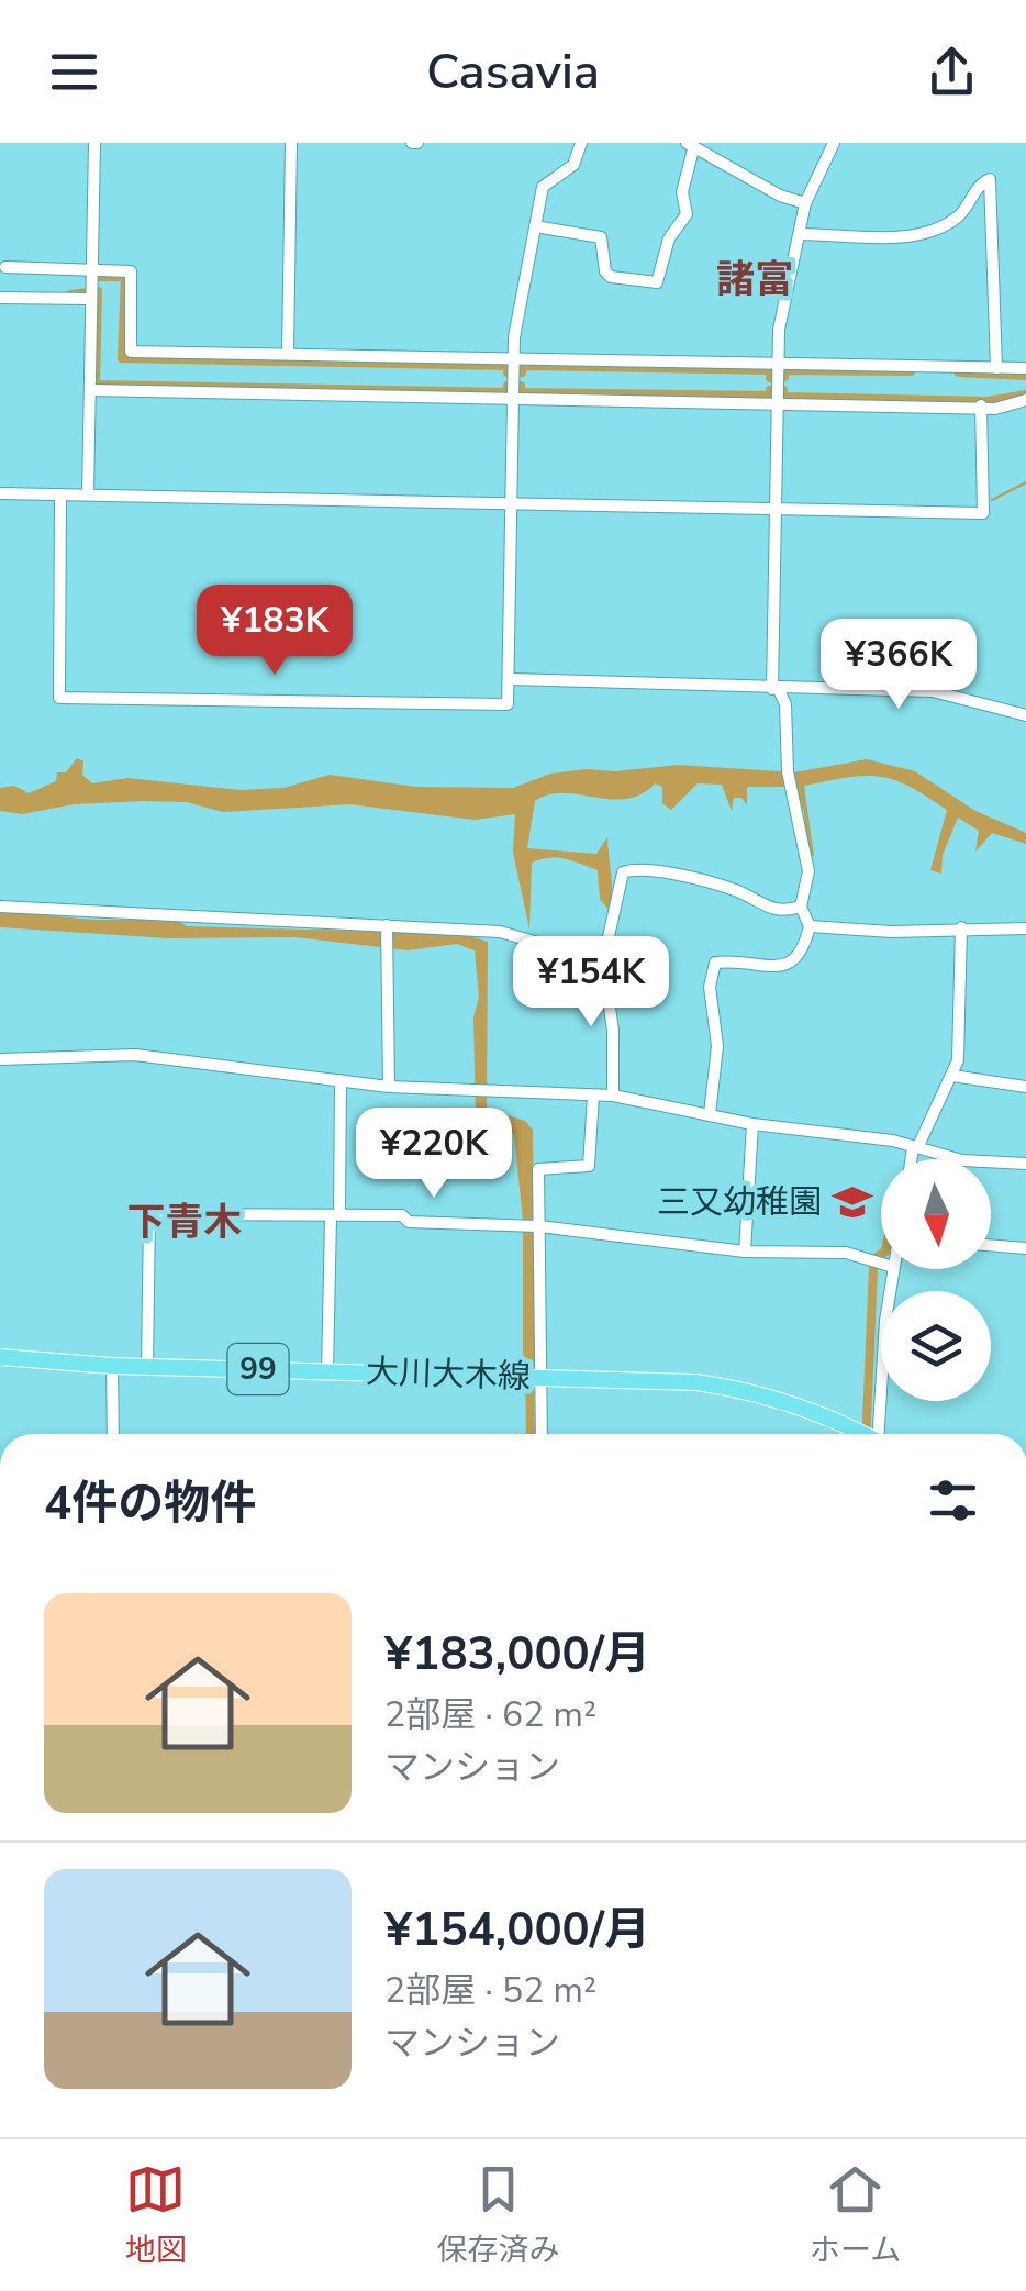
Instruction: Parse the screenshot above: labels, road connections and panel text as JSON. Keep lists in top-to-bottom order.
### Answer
{
  "streets": {
    "main road": ["99", "大川大木線"]
  },
  "districts": ["諸富", "下青木"],
  "places": {
    "school or university": ["三又幼稚園"]
  },
  "north": "bottom",
  "page": {
    "header": "Casavia",
    "price": [
      "¥183K",
      "¥366K",
      "¥154K",
      "¥220K"
    ],
    "heading": "4件の物件",
    "list": [
      {
        "name": "¥183,000/月",
        "note": "2部屋 · 62 m² · マンション"
      },
      {
        "name": "¥154,000/月",
        "note": "2部屋 · 52 m² · マンション"
      }
    ],
    "tabs": ["地図", "保存済み", "ホーム"]
  }
}
